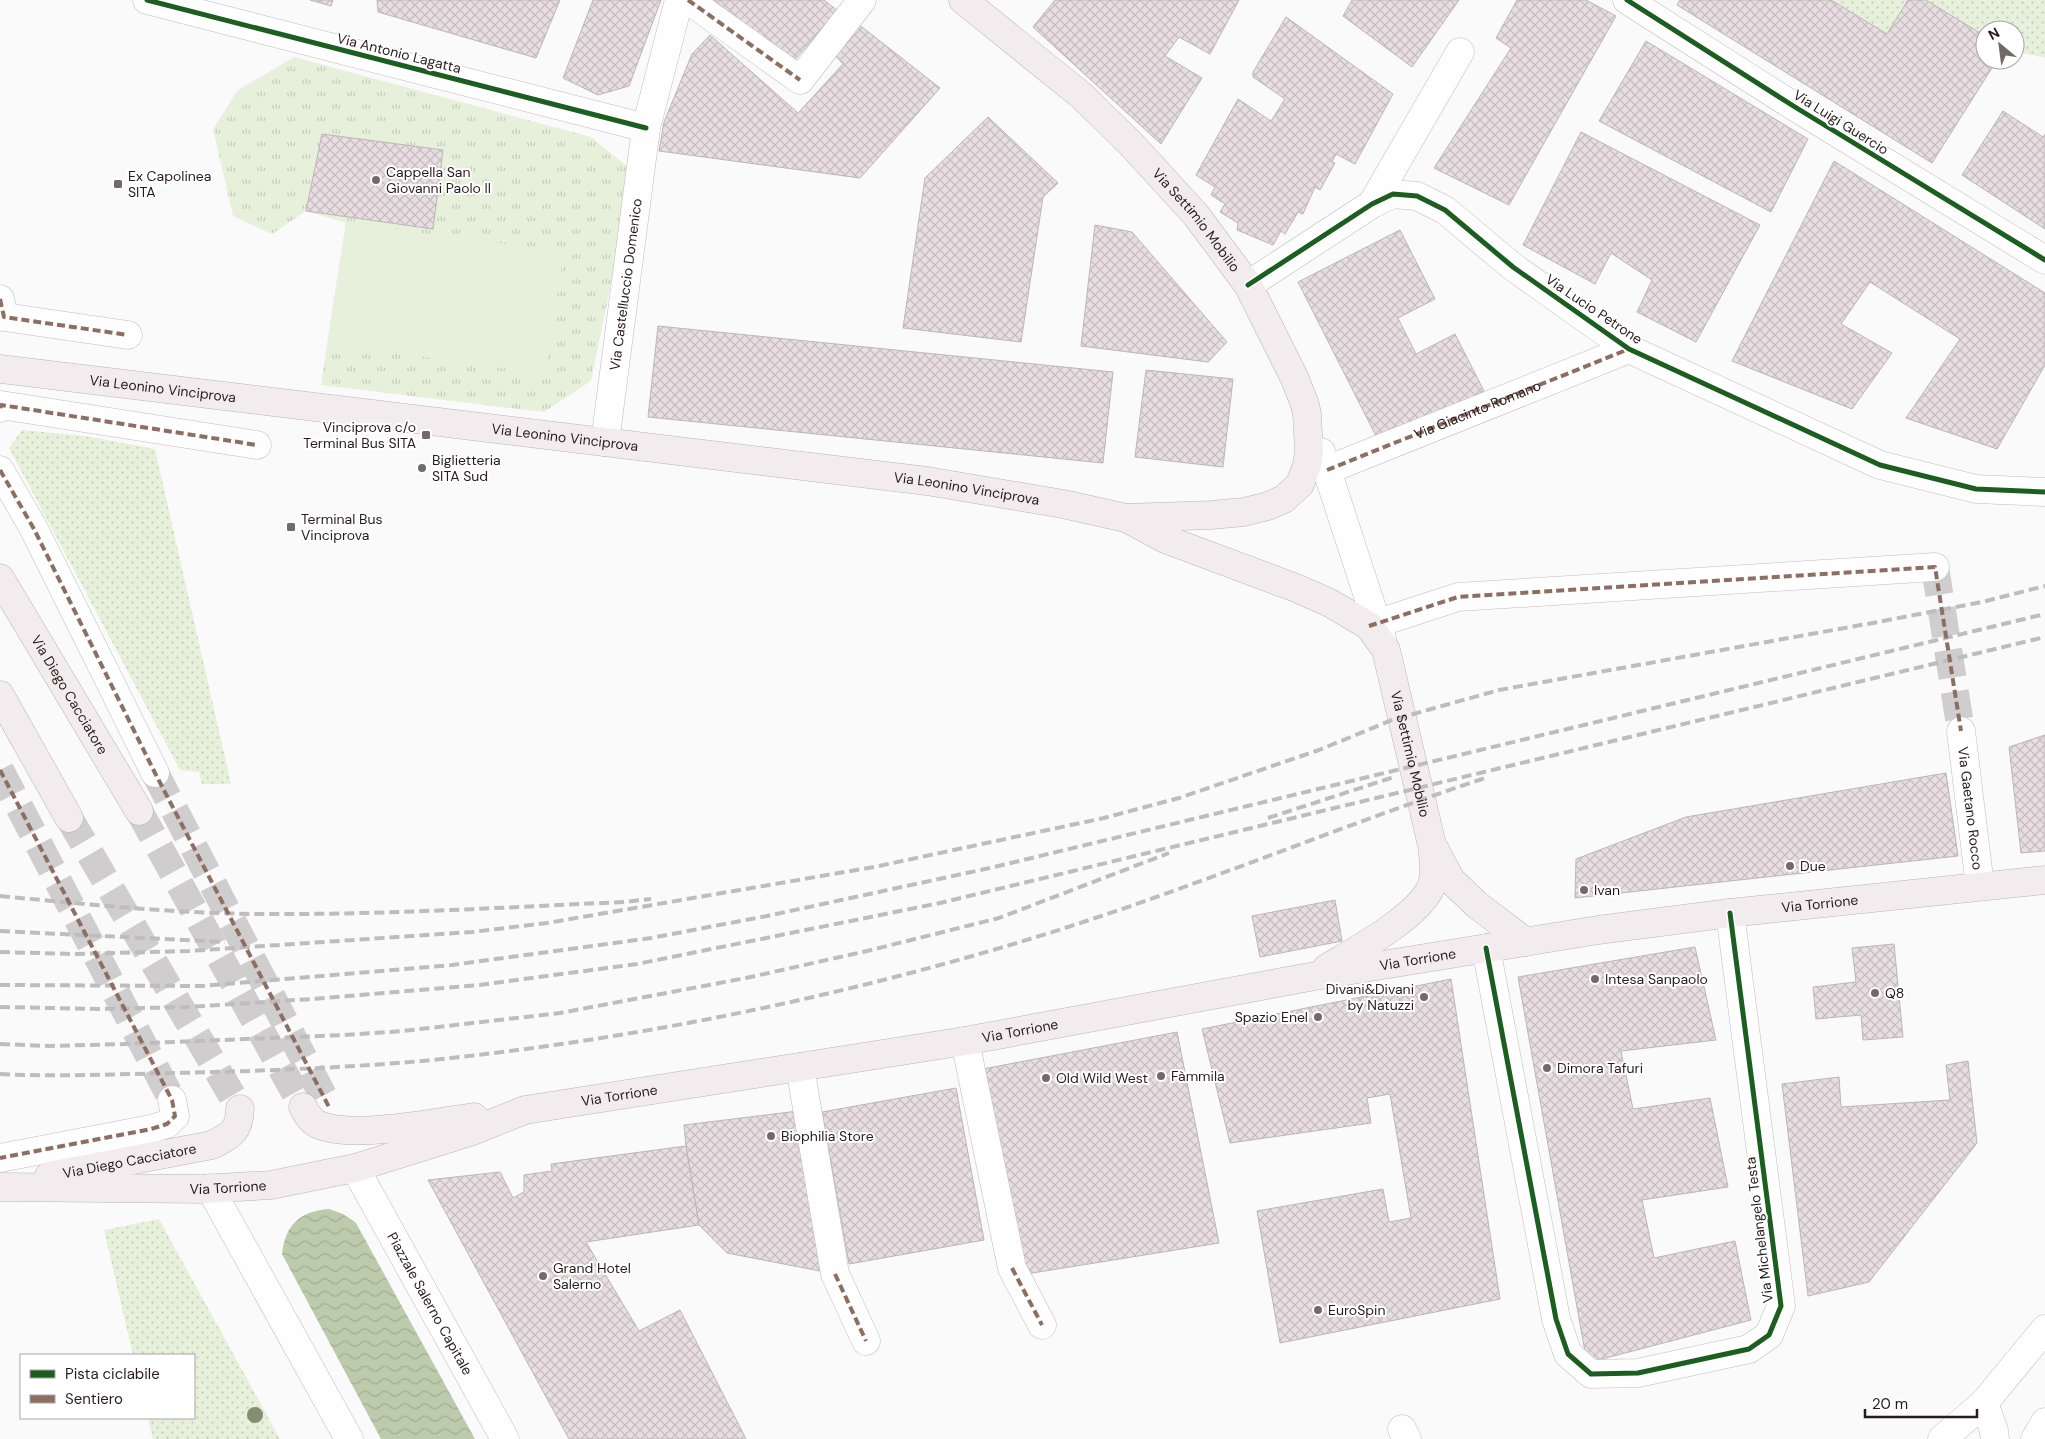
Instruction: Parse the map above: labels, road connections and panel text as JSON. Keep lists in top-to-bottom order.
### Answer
{
  "streets": {
    "main road": [
      "Via Settimio Mobilio",
      "Via Leonino Vinciprova",
      "Via Diego Cacciatore",
      "Via Torrione"
    ],
    "street": [
      "Via Antonio Lagatta",
      "Via Luigi Guercio",
      "Via Castelluccio Domenico",
      "Via Lucio Petrone",
      "Via Giacinto Romano",
      "Via Gaetano Rocco",
      "Via Michelangelo Testa",
      "Piazzale Salerno Capitale"
    ]
  },
  "crossings": [
    ["Via Antonio Lagatta", "Via Castelluccio Domenico"],
    ["Via Settimio Mobilio", "Via Lucio Petrone"],
    ["Via Settimio Mobilio", "Via Leonino Vinciprova"],
    ["Via Settimio Mobilio", "Via Giacinto Romano"],
    ["Via Settimio Mobilio", "Via Torrione"],
    ["Via Castelluccio Domenico", "Via Leonino Vinciprova"],
    ["Via Lucio Petrone", "Via Giacinto Romano"],
    ["Via Diego Cacciatore", "Via Torrione"],
    ["Via Gaetano Rocco", "Via Torrione"],
    ["Via Torrione", "Via Michelangelo Testa"],
    ["Via Torrione", "Piazzale Salerno Capitale"]
  ],
  "places": {
    "other": [
      "Cappella San Giovanni Paolo II",
      "Biglietteria SITA Sud",
      "Due",
      "Ivan",
      "Intesa Sanpaolo",
      "Q8",
      "Divani&Divani by Natuzzi",
      "Spazio Enel",
      "Dimora Tafuri",
      "Fàmmila",
      "Old Wild West",
      "Biophilia Store",
      "Grand Hotel Salerno",
      "EuroSpin"
    ],
    "transit": ["Ex Capolinea SITA", "Vinciprova c/o Terminal Bus SITA", "Terminal Bus Vinciprova"]
  },
  "legend": ["Pista ciclabile", "Sentiero"],
  "scale_bar": "20 m",
  "north": "top left"
}
